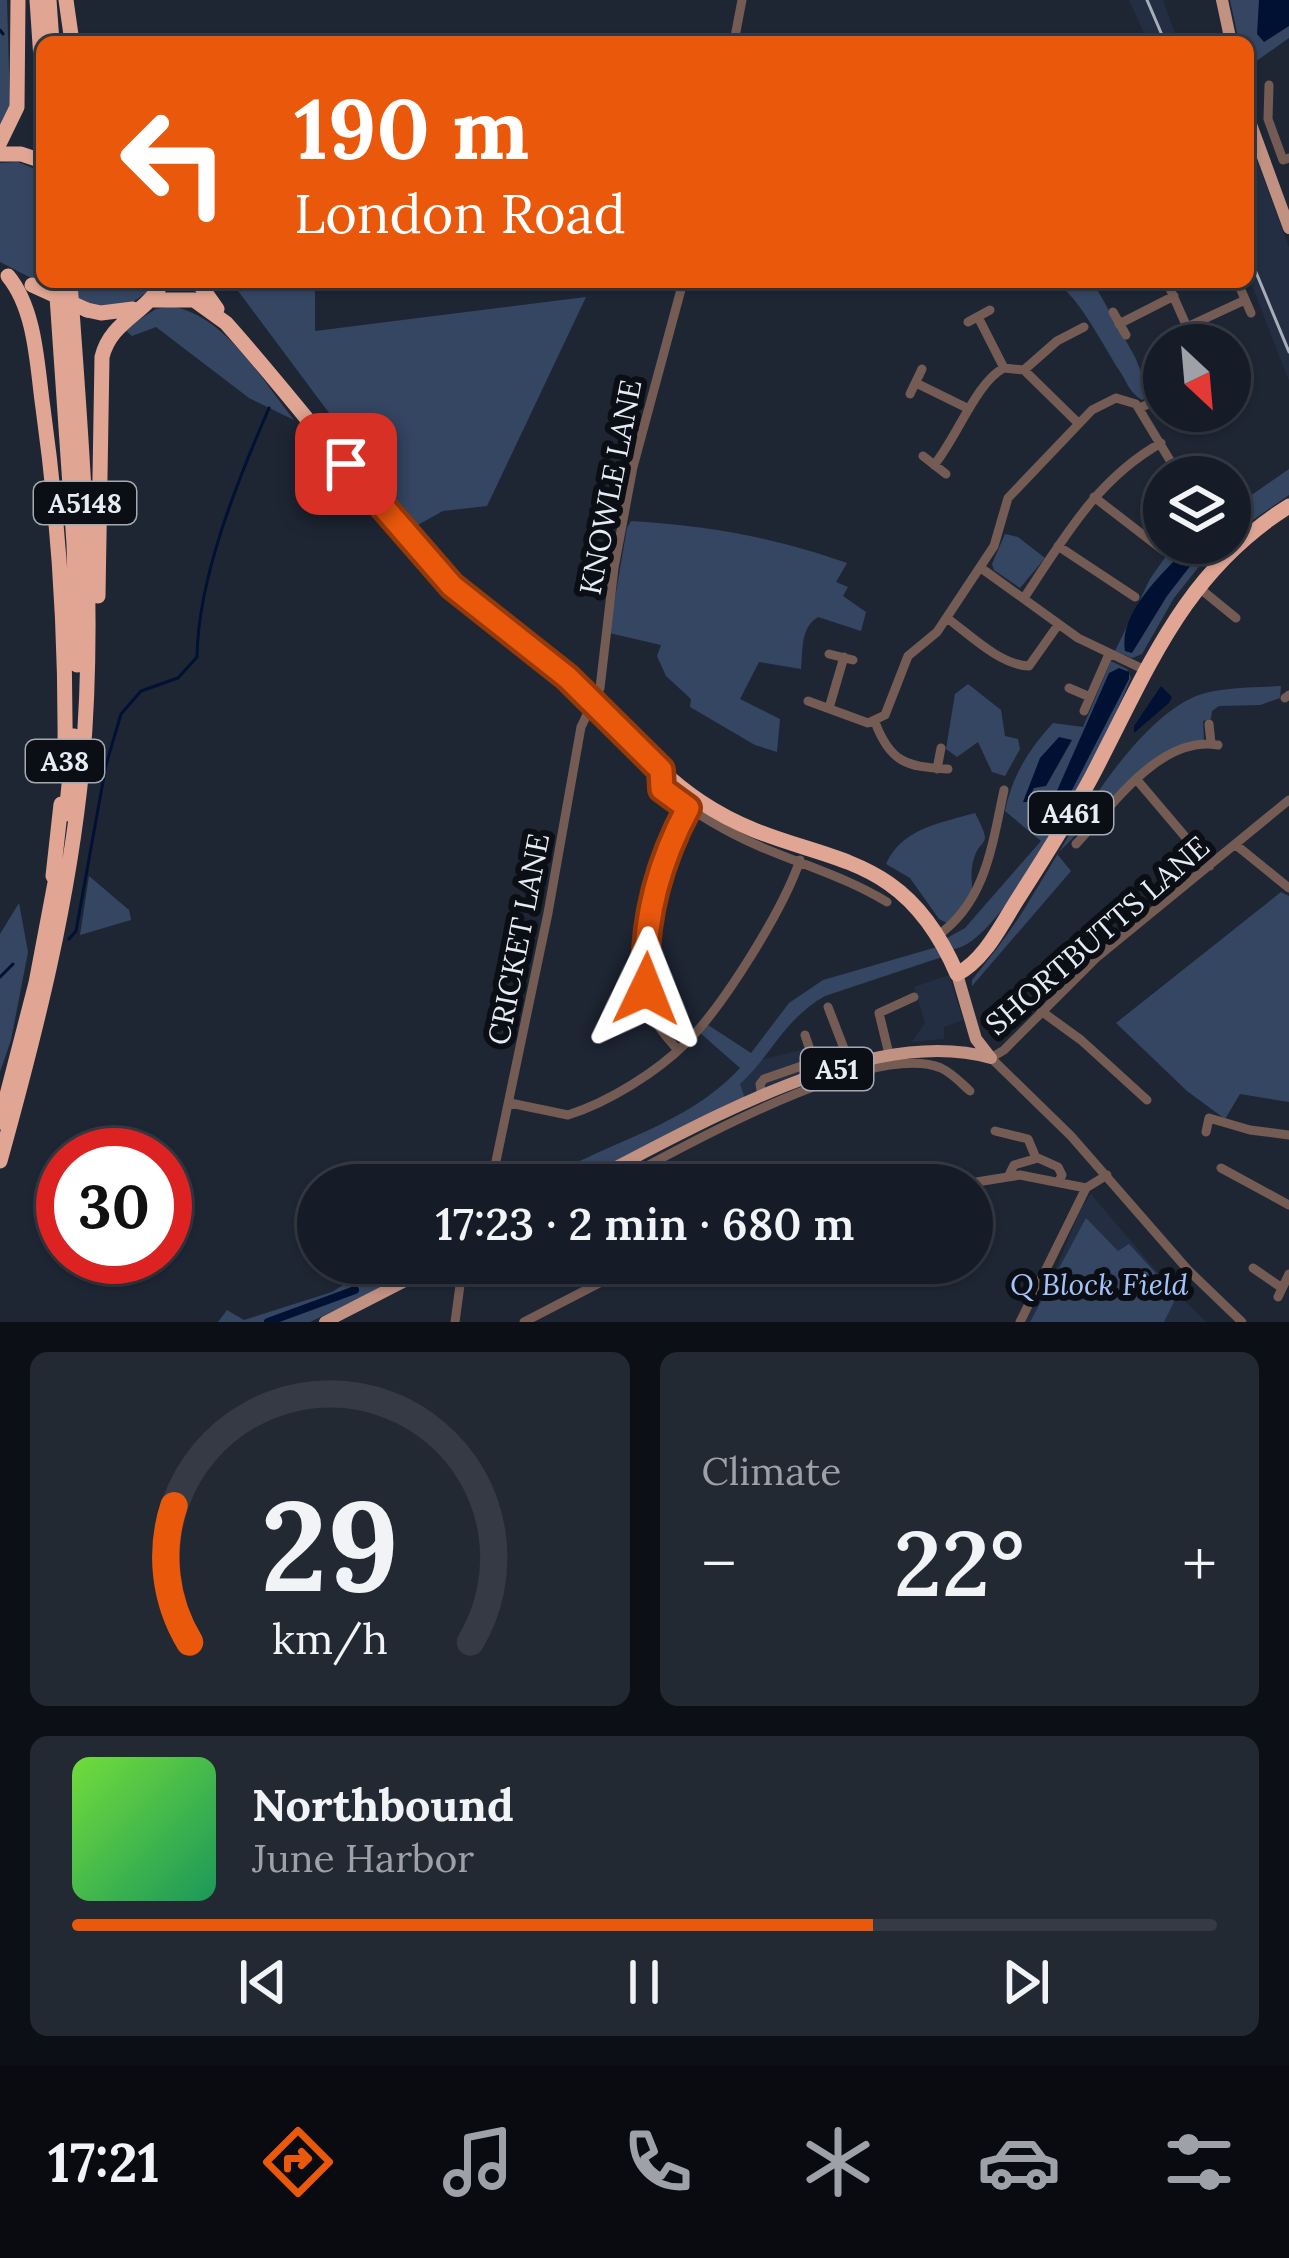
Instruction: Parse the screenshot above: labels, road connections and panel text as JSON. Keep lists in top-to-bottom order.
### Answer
{
  "streets": {
    "highway": ["A5148", "A38", "A461"],
    "main road": ["A51"],
    "street": ["KNOWLE LANE", "SHORTBUTTS LANE", "CRICKET LANE"]
  },
  "crossings": [
    ["KNOWLE LANE", "CRICKET LANE"],
    ["A5148", "A38"],
    ["SHORTBUTTS LANE", "A51"]
  ],
  "parks": ["Q Block Field"],
  "north": "bottom right",
  "page": {
    "turn": ["190 m", "London Road"],
    "limit": "30",
    "trip": "17:23 · 2 min · 680 m",
    "tile": "Climate",
    "heat": ["−", "22°", "+"],
    "song": ["Northbound", "June Harbor"],
    "tabs": "17:21",
    "gauge": ["29", "km/h"]
  }
}
